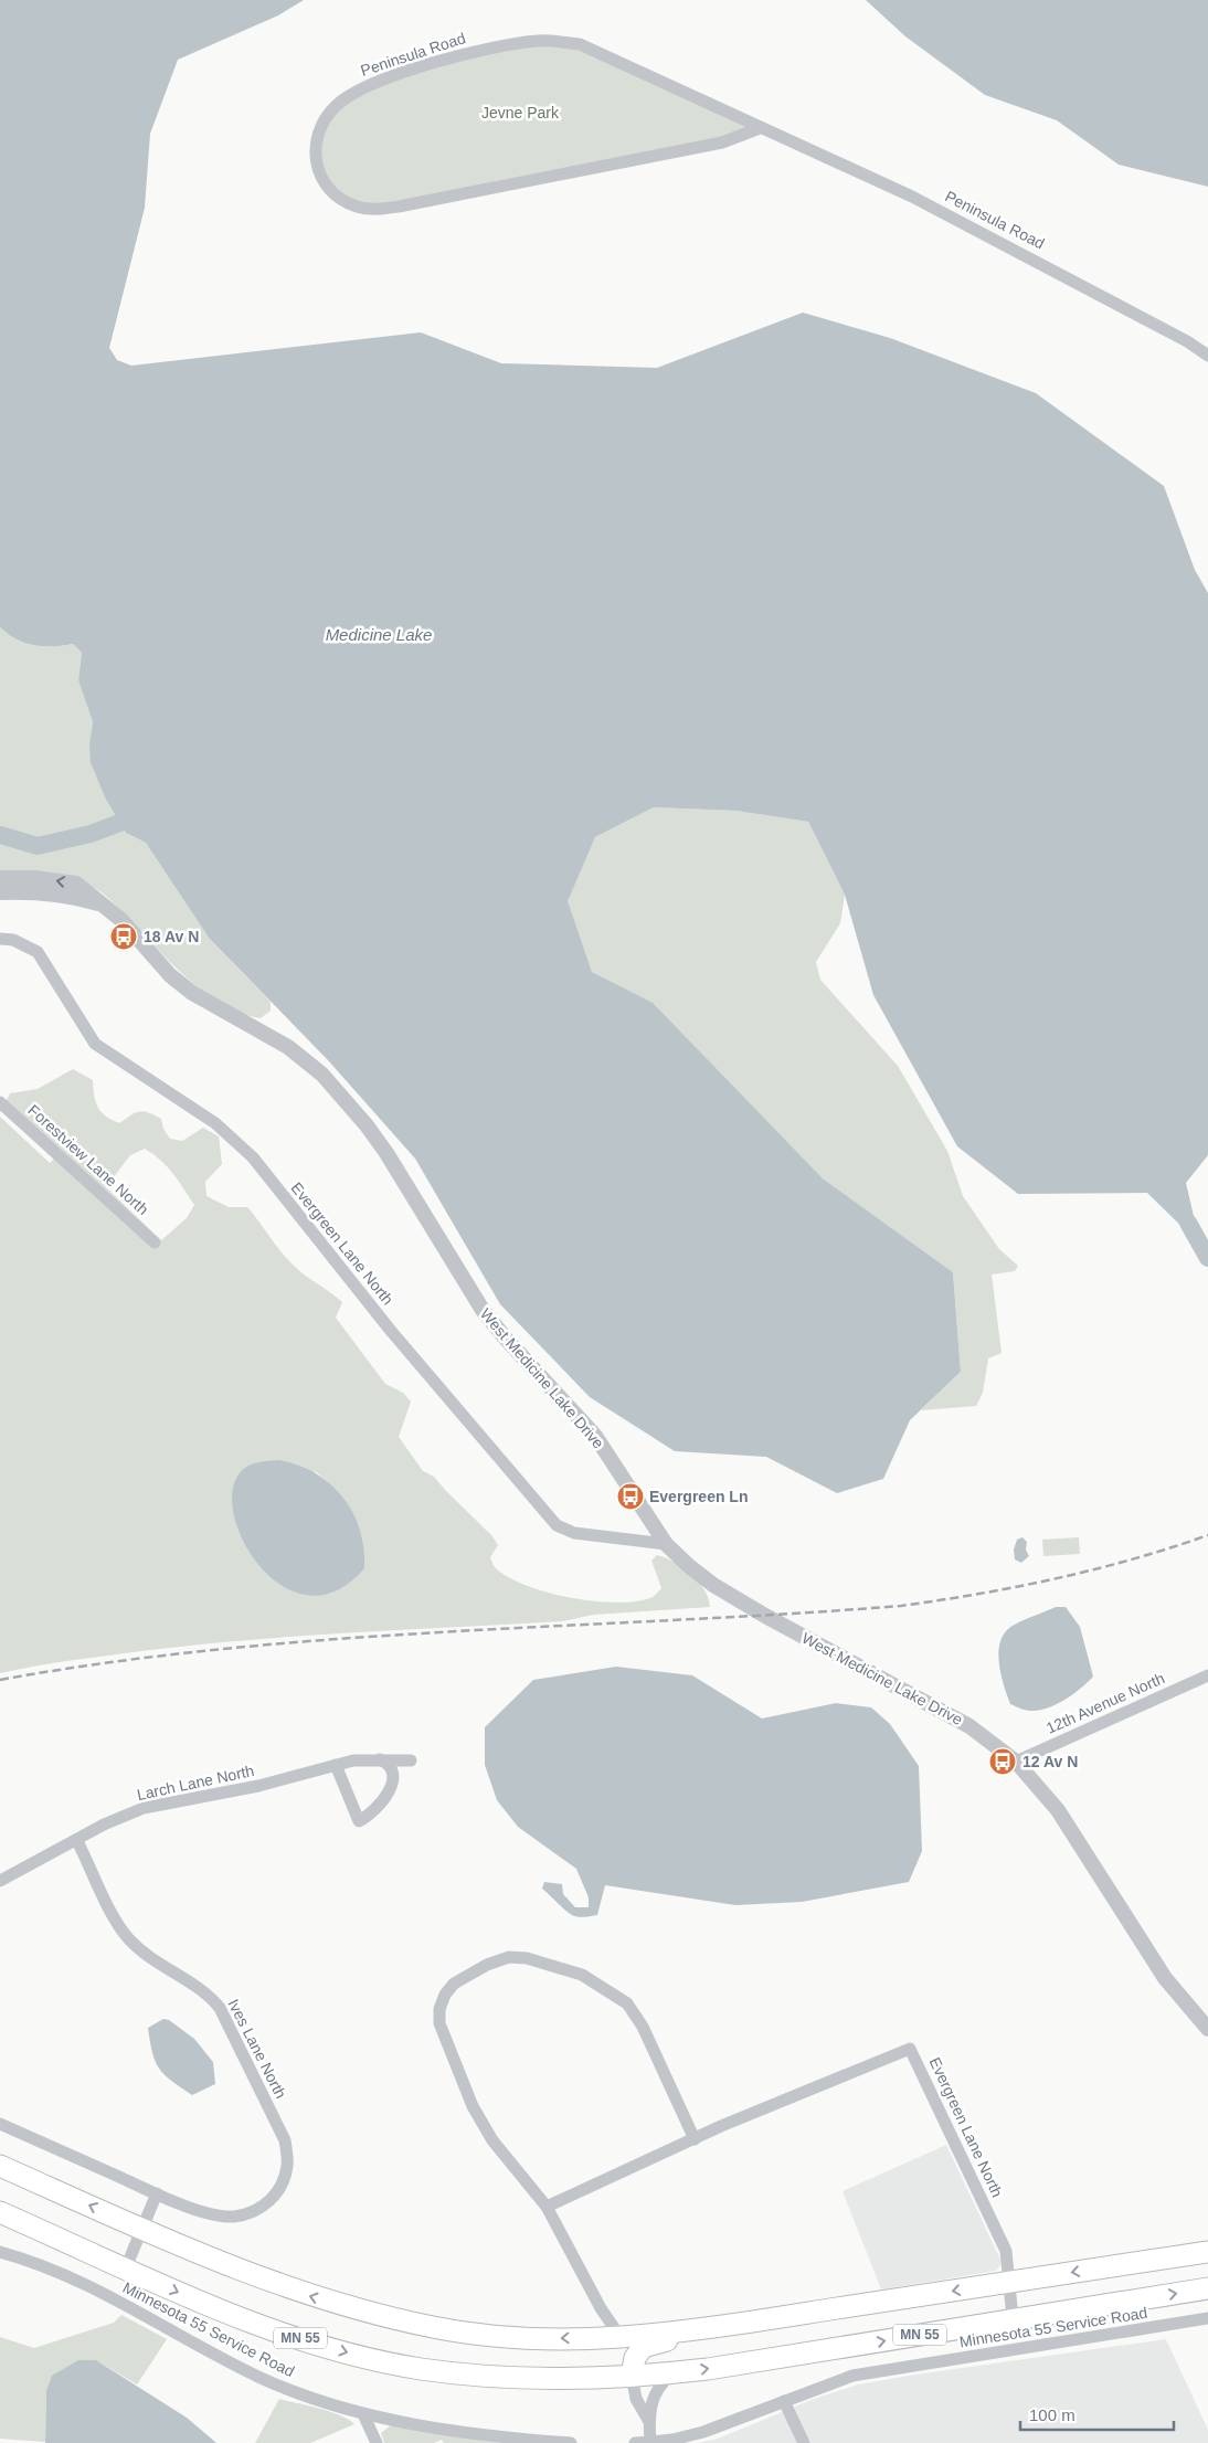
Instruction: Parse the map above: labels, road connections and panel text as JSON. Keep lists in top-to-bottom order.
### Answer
{
  "streets": {
    "highway": ["MN 55"],
    "street": [
      "Peninsula Road",
      "Forestview Lane North",
      "Evergreen Lane North",
      "West Medicine Lake Drive",
      "12th Avenue North",
      "Larch Lane North",
      "Ives Lane North",
      "Minnesota 55 Service Road"
    ]
  },
  "crossings": [
    ["Evergreen Lane North", "West Medicine Lake Drive"],
    ["Evergreen Lane North", "MN 55"],
    ["West Medicine Lake Drive", "12th Avenue North"],
    ["Larch Lane North", "Ives Lane North"]
  ],
  "water": ["Medicine Lake"],
  "parks": ["Jevne Park"],
  "places": {
    "bus stop": ["18 Av N", "Evergreen Ln", "12 Av N"]
  },
  "scale_bar": "100 m"
}
